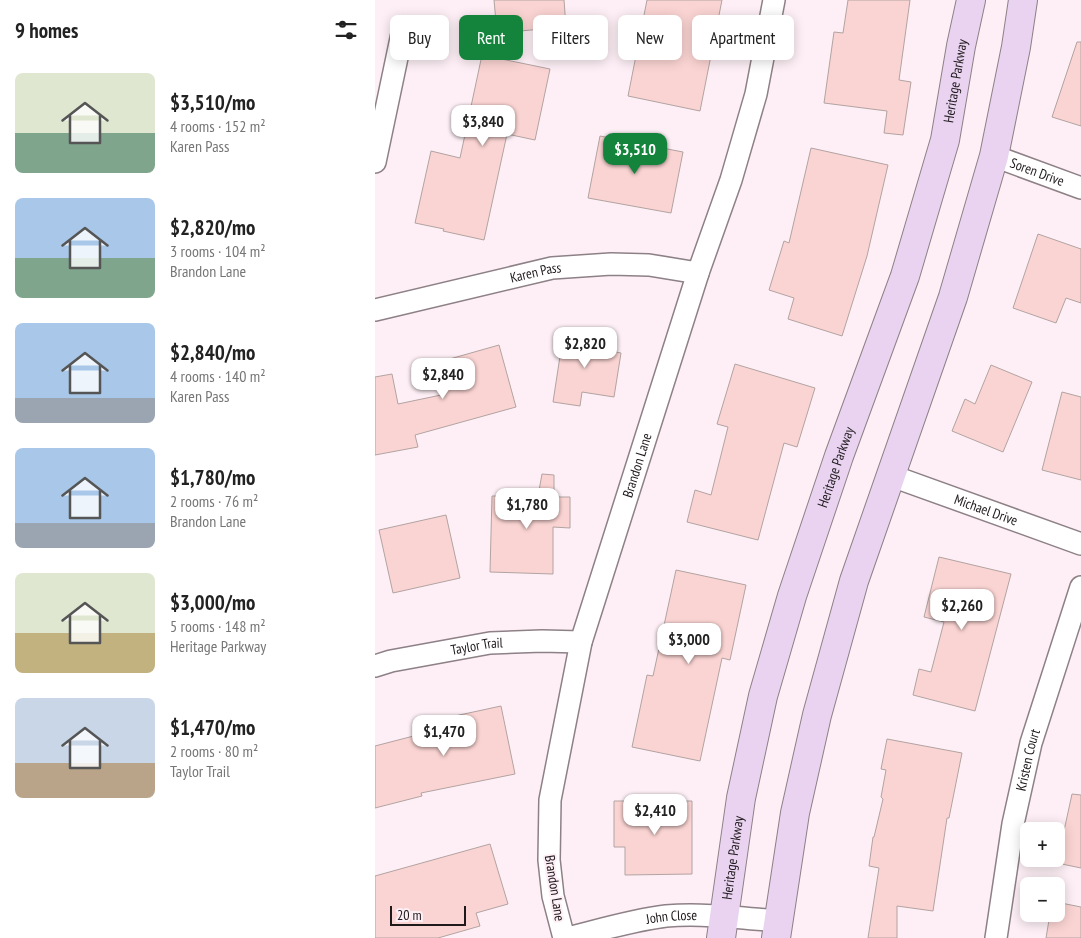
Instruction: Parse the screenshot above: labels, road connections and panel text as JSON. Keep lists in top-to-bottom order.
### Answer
{
  "streets": {
    "main road": ["Heritage Parkway"],
    "street": [
      "Soren Drive",
      "Karen Pass",
      "Brandon Lane",
      "Michael Drive",
      "Taylor Trail",
      "Kristen Court",
      "John Close"
    ]
  },
  "crossings": [
    ["Heritage Parkway", "John Close"],
    ["Karen Pass", "Brandon Lane"],
    ["Brandon Lane", "Taylor Trail"]
  ],
  "scale_bar": "20 m",
  "page": {
    "heading": "9 homes",
    "chip": [
      "Buy",
      "Rent",
      "Filters",
      "New",
      "Apartment"
    ],
    "list": [
      {
        "name": "$3,510/mo",
        "note": "4 rooms · 152 m² · Karen Pass"
      },
      {
        "name": "$2,820/mo",
        "note": "3 rooms · 104 m² · Brandon Lane"
      },
      {
        "name": "$2,840/mo",
        "note": "4 rooms · 140 m² · Karen Pass"
      },
      {
        "name": "$1,780/mo",
        "note": "2 rooms · 76 m² · Brandon Lane"
      },
      {
        "name": "$3,000/mo",
        "note": "5 rooms · 148 m² · Heritage Parkway"
      },
      {
        "name": "$1,470/mo",
        "note": "2 rooms · 80 m² · Taylor Trail"
      }
    ],
    "price": [
      "$3,840",
      "$3,510",
      "$2,820",
      "$2,840",
      "$1,780",
      "$2,260",
      "$3,000",
      "$1,470",
      "$2,410"
    ],
    "map_buttons": ["+", "−"],
    "scale": "20 m"
  }
}
